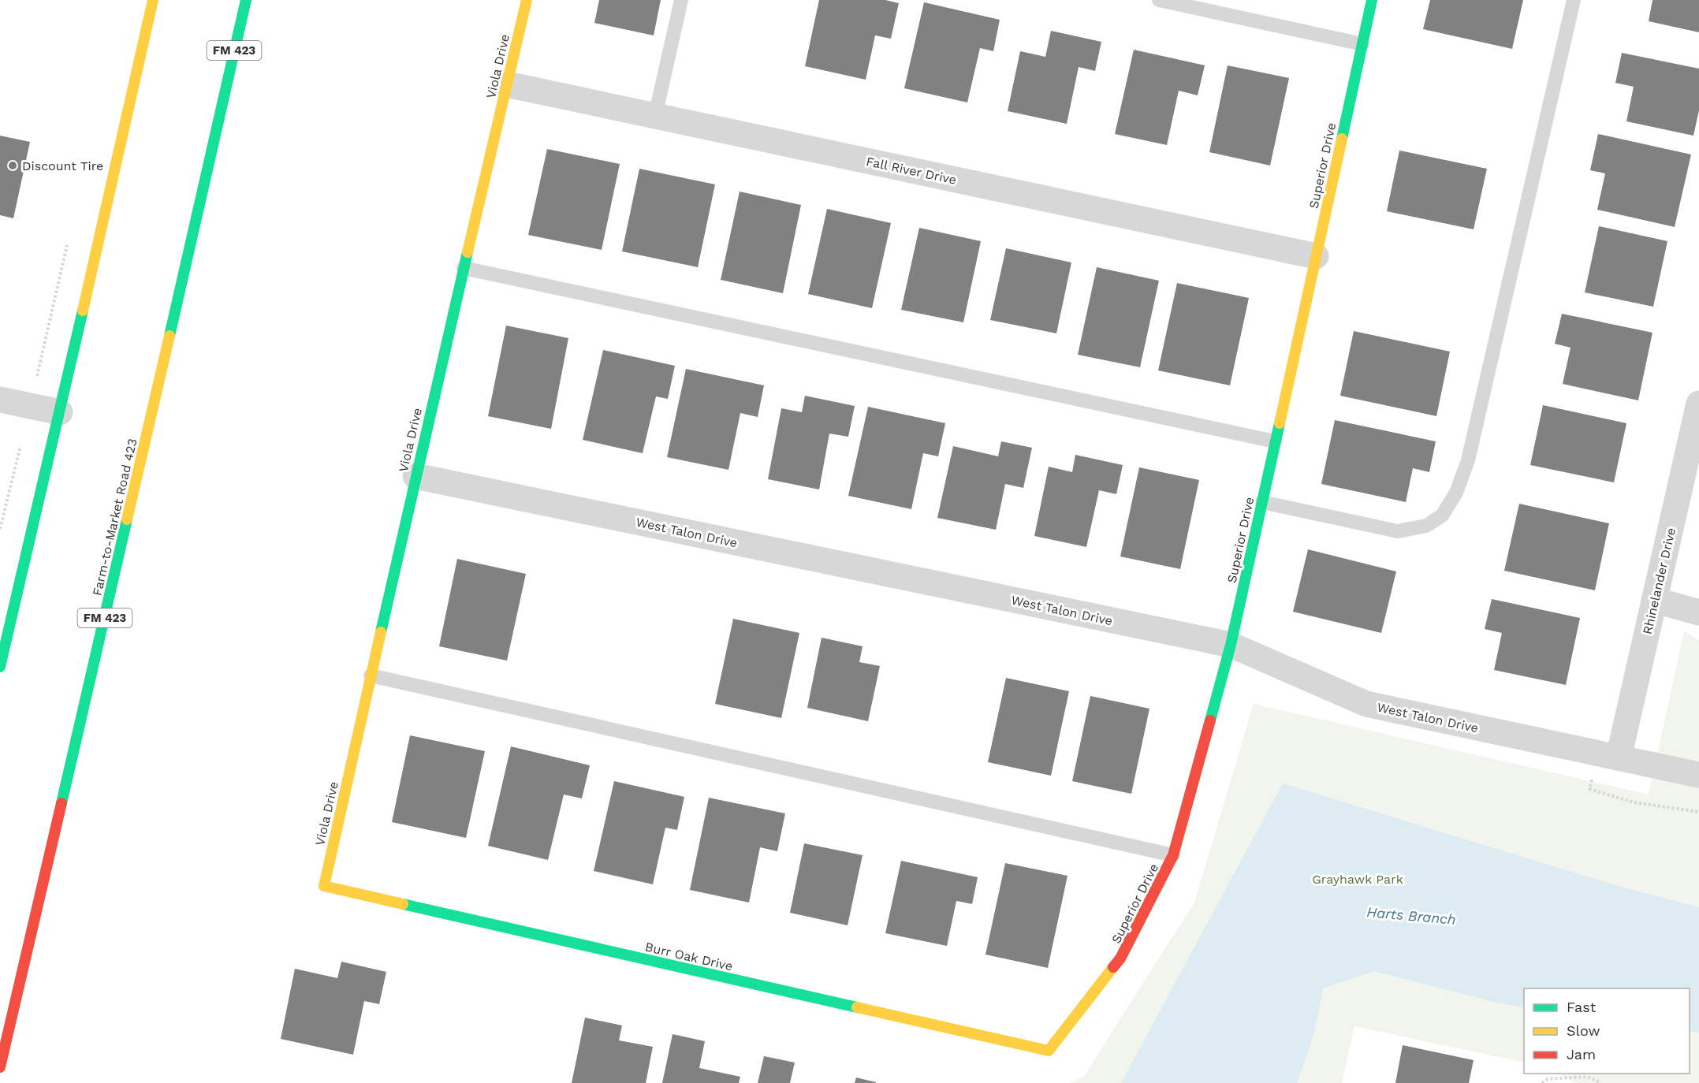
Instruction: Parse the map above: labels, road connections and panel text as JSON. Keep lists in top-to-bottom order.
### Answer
{
  "streets": {
    "street": [
      "FM 423",
      "Viola Drive",
      "Superior Drive",
      "Fall River Drive",
      "Farm-to-Market Road 423",
      "West Talon Drive",
      "Rhinelander Drive",
      "Burr Oak Drive"
    ]
  },
  "crossings": [
    ["Viola Drive", "Fall River Drive"],
    ["Viola Drive", "West Talon Drive"],
    ["Viola Drive", "Burr Oak Drive"],
    ["Superior Drive", "Fall River Drive"],
    ["Superior Drive", "West Talon Drive"],
    ["Superior Drive", "Burr Oak Drive"],
    ["West Talon Drive", "Rhinelander Drive"]
  ],
  "water": ["Harts Branch"],
  "parks": ["Grayhawk Park"],
  "places": ["Discount Tire"],
  "legend": ["Fast", "Slow", "Jam"]
}
